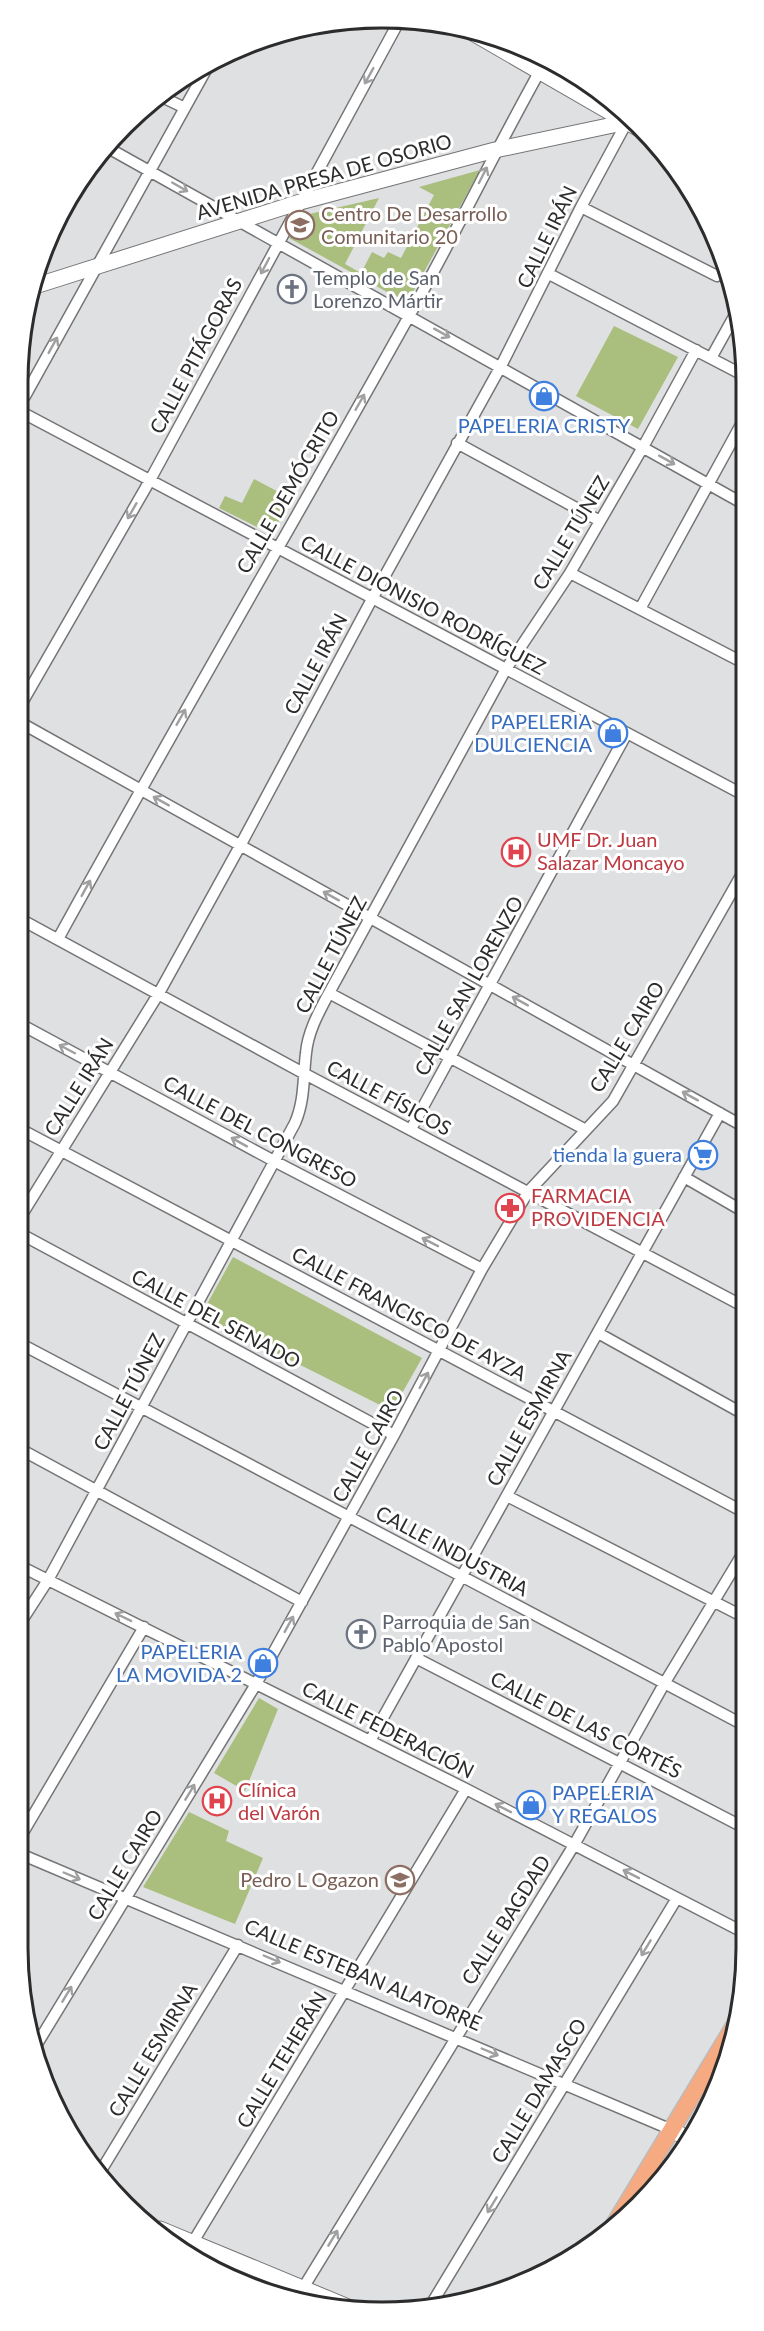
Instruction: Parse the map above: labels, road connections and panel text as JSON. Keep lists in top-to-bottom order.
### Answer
{
  "streets": {
    "street": [
      "AVENIDA PRESA DE OSORIO",
      "CALLE IRÁN",
      "CALLE PITÁGORAS",
      "CALLE DEMÓCRITO",
      "CALLE TÚNEZ",
      "CALLE DIONISIO RODRÍGUEZ",
      "CALLE SAN LORENZO",
      "CALLE CAIRO",
      "CALLE FÍSICOS",
      "CALLE DEL CONGRESO",
      "CALLE FRANCISCO DE AYZA",
      "CALLE DEL SENADO",
      "CALLE ESMIRNA",
      "CALLE INDUSTRIA",
      "CALLE DE LAS CORTÉS",
      "CALLE FEDERACIÓN",
      "CALLE BAGDAD",
      "CALLE ESTEBAN ALATORRE",
      "CALLE TEHERÁN",
      "CALLE DAMASCO"
    ]
  },
  "crossings": [
    ["AVENIDA PRESA DE OSORIO", "CALLE PITÁGORAS"],
    ["AVENIDA PRESA DE OSORIO", "CALLE DEMÓCRITO"],
    ["CALLE IRÁN", "CALLE DIONISIO RODRÍGUEZ"],
    ["CALLE IRÁN", "CALLE FÍSICOS"],
    ["CALLE IRÁN", "CALLE DEL CONGRESO"],
    ["CALLE IRÁN", "CALLE FRANCISCO DE AYZA"],
    ["CALLE PITÁGORAS", "CALLE DIONISIO RODRÍGUEZ"],
    ["CALLE DEMÓCRITO", "CALLE DIONISIO RODRÍGUEZ"],
    ["CALLE DEMÓCRITO", "CALLE FÍSICOS"],
    ["CALLE TÚNEZ", "CALLE DIONISIO RODRÍGUEZ"],
    ["CALLE TÚNEZ", "CALLE FÍSICOS"],
    ["CALLE TÚNEZ", "CALLE DEL CONGRESO"],
    ["CALLE TÚNEZ", "CALLE FRANCISCO DE AYZA"],
    ["CALLE TÚNEZ", "CALLE DEL SENADO"],
    ["CALLE TÚNEZ", "CALLE INDUSTRIA"],
    ["CALLE TÚNEZ", "CALLE FEDERACIÓN"],
    ["CALLE DIONISIO RODRÍGUEZ", "CALLE SAN LORENZO"],
    ["CALLE SAN LORENZO", "CALLE FÍSICOS"],
    ["CALLE CAIRO", "CALLE FÍSICOS"],
    ["CALLE CAIRO", "CALLE DEL CONGRESO"],
    ["CALLE CAIRO", "CALLE FRANCISCO DE AYZA"],
    ["CALLE CAIRO", "CALLE DEL SENADO"],
    ["CALLE CAIRO", "CALLE INDUSTRIA"],
    ["CALLE CAIRO", "CALLE FEDERACIÓN"],
    ["CALLE CAIRO", "CALLE ESTEBAN ALATORRE"],
    ["CALLE FÍSICOS", "CALLE ESMIRNA"],
    ["CALLE FRANCISCO DE AYZA", "CALLE ESMIRNA"],
    ["CALLE ESMIRNA", "CALLE INDUSTRIA"],
    ["CALLE ESMIRNA", "CALLE DE LAS CORTÉS"],
    ["CALLE ESMIRNA", "CALLE FEDERACIÓN"],
    ["CALLE ESMIRNA", "CALLE ESTEBAN ALATORRE"],
    ["CALLE INDUSTRIA", "CALLE BAGDAD"],
    ["CALLE DE LAS CORTÉS", "CALLE BAGDAD"],
    ["CALLE FEDERACIÓN", "CALLE BAGDAD"],
    ["CALLE FEDERACIÓN", "CALLE TEHERÁN"],
    ["CALLE FEDERACIÓN", "CALLE DAMASCO"],
    ["CALLE BAGDAD", "CALLE ESTEBAN ALATORRE"],
    ["CALLE ESTEBAN ALATORRE", "CALLE TEHERÁN"],
    ["CALLE ESTEBAN ALATORRE", "CALLE DAMASCO"]
  ],
  "one_way": [
    "CALLE PITÁGORAS",
    "CALLE DEMÓCRITO",
    "CALLE CAIRO",
    "CALLE DEL CONGRESO",
    "CALLE FEDERACIÓN",
    "CALLE BAGDAD",
    "CALLE ESTEBAN ALATORRE",
    "CALLE DAMASCO"
  ],
  "places": {
    "school or university": ["Centro De Desarrollo Comunitario 20", "Pedro L Ogazon"],
    "church": ["Templo de San Lorenzo Mártir", "Parroquia de San Pablo Apostol"],
    "shop": [
      "PAPELERIA CRISTY",
      "PAPELERIA DULCIENCIA",
      "PAPELERIA LA MOVIDA 2",
      "PAPELERIA Y REGALOS"
    ],
    "hospital": ["UMF Dr. Juan Salazar Moncayo", "Clínica del Varón"],
    "supermarket": ["tienda la guera"],
    "pharmacy": ["FARMACIA PROVIDENCIA"]
  }
}
